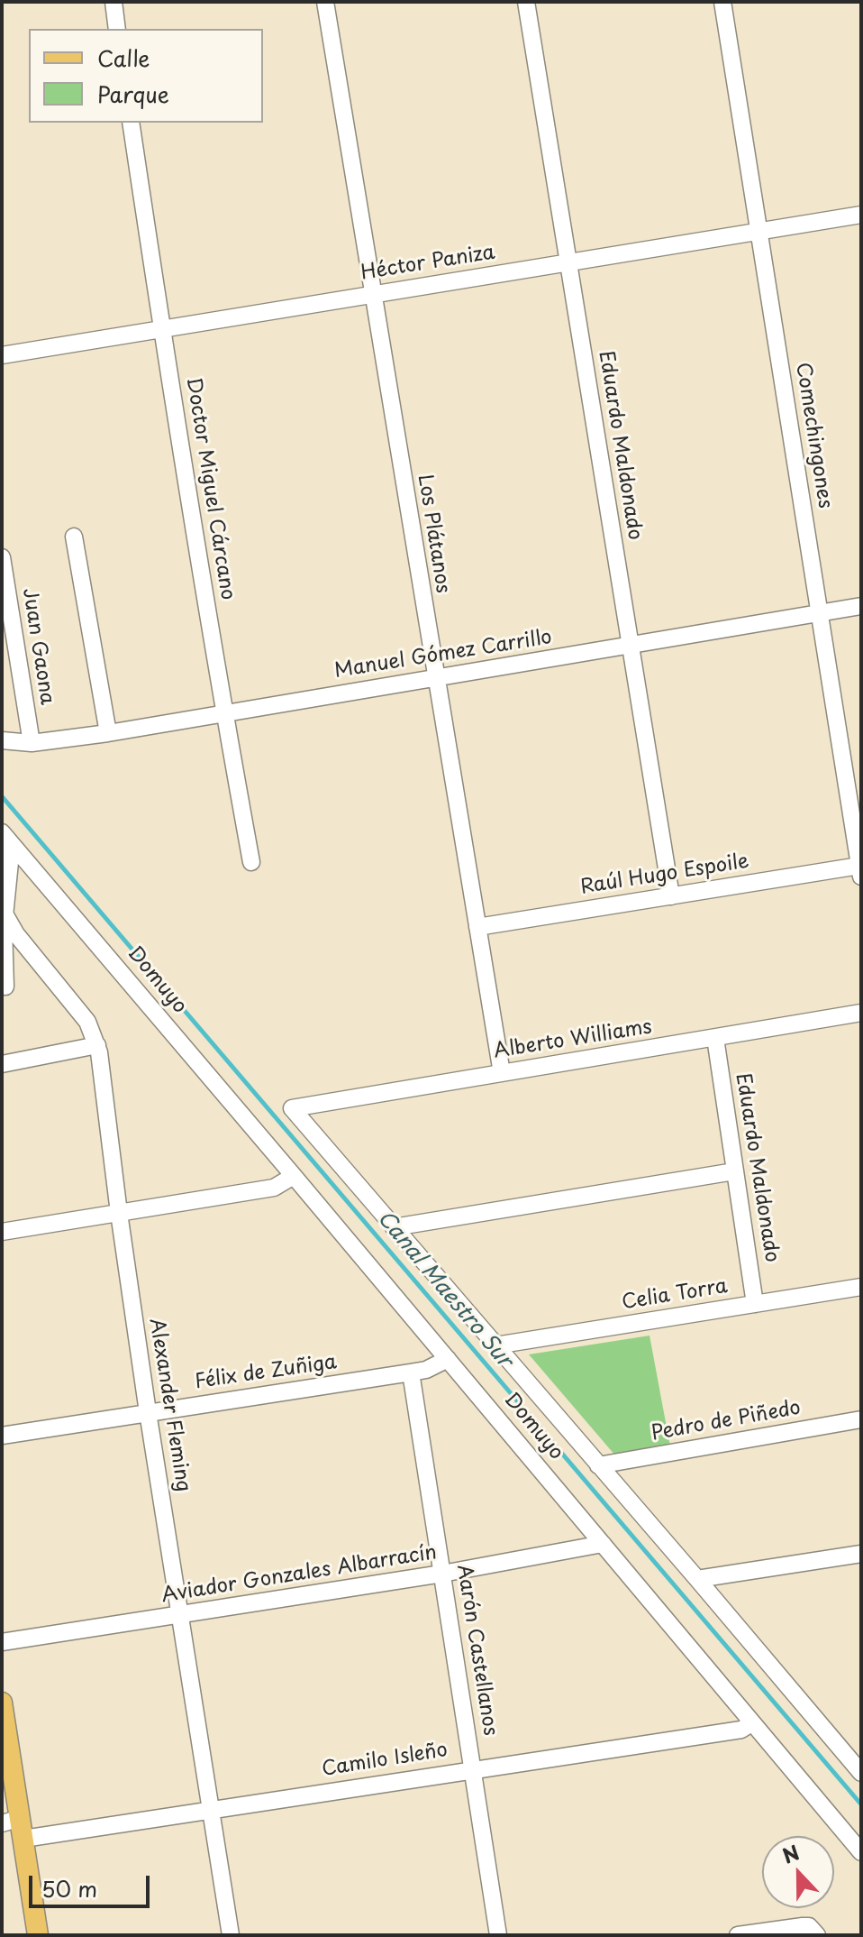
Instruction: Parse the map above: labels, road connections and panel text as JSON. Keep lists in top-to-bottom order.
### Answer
{
  "streets": {
    "street": [
      "Héctor Paniza",
      "Comechingones",
      "Eduardo Maldonado",
      "Doctor Miguel Cárcano",
      "Los Plátanos",
      "Juan Gaona",
      "Manuel Gómez Carrillo",
      "Raúl Hugo Espoile",
      "Domuyo",
      "Alberto Williams",
      "Celia Torra",
      "Félix de Zuñiga",
      "Alexander Fleming",
      "Pedro de Piñedo",
      "Aviador Gonzales Albarracín",
      "Aarón Castellanos",
      "Camilo Isleño"
    ]
  },
  "crossings": [
    ["Héctor Paniza", "Comechingones"],
    ["Héctor Paniza", "Eduardo Maldonado"],
    ["Héctor Paniza", "Doctor Miguel Cárcano"],
    ["Héctor Paniza", "Los Plátanos"],
    ["Comechingones", "Manuel Gómez Carrillo"],
    ["Comechingones", "Raúl Hugo Espoile"],
    ["Eduardo Maldonado", "Manuel Gómez Carrillo"],
    ["Eduardo Maldonado", "Raúl Hugo Espoile"],
    ["Eduardo Maldonado", "Alberto Williams"],
    ["Eduardo Maldonado", "Celia Torra"],
    ["Doctor Miguel Cárcano", "Manuel Gómez Carrillo"],
    ["Los Plátanos", "Manuel Gómez Carrillo"],
    ["Los Plátanos", "Raúl Hugo Espoile"],
    ["Los Plátanos", "Alberto Williams"],
    ["Juan Gaona", "Manuel Gómez Carrillo"],
    ["Domuyo", "Alberto Williams"],
    ["Domuyo", "Celia Torra"],
    ["Domuyo", "Félix de Zuñiga"],
    ["Domuyo", "Pedro de Piñedo"],
    ["Domuyo", "Aviador Gonzales Albarracín"],
    ["Domuyo", "Camilo Isleño"],
    ["Félix de Zuñiga", "Alexander Fleming"],
    ["Félix de Zuñiga", "Aarón Castellanos"],
    ["Alexander Fleming", "Aviador Gonzales Albarracín"],
    ["Alexander Fleming", "Camilo Isleño"],
    ["Aviador Gonzales Albarracín", "Aarón Castellanos"],
    ["Aarón Castellanos", "Camilo Isleño"]
  ],
  "water": ["Canal Maestro Sur"],
  "legend": ["Calle", "Parque"],
  "scale_bar": "50 m",
  "north": "top"
}
